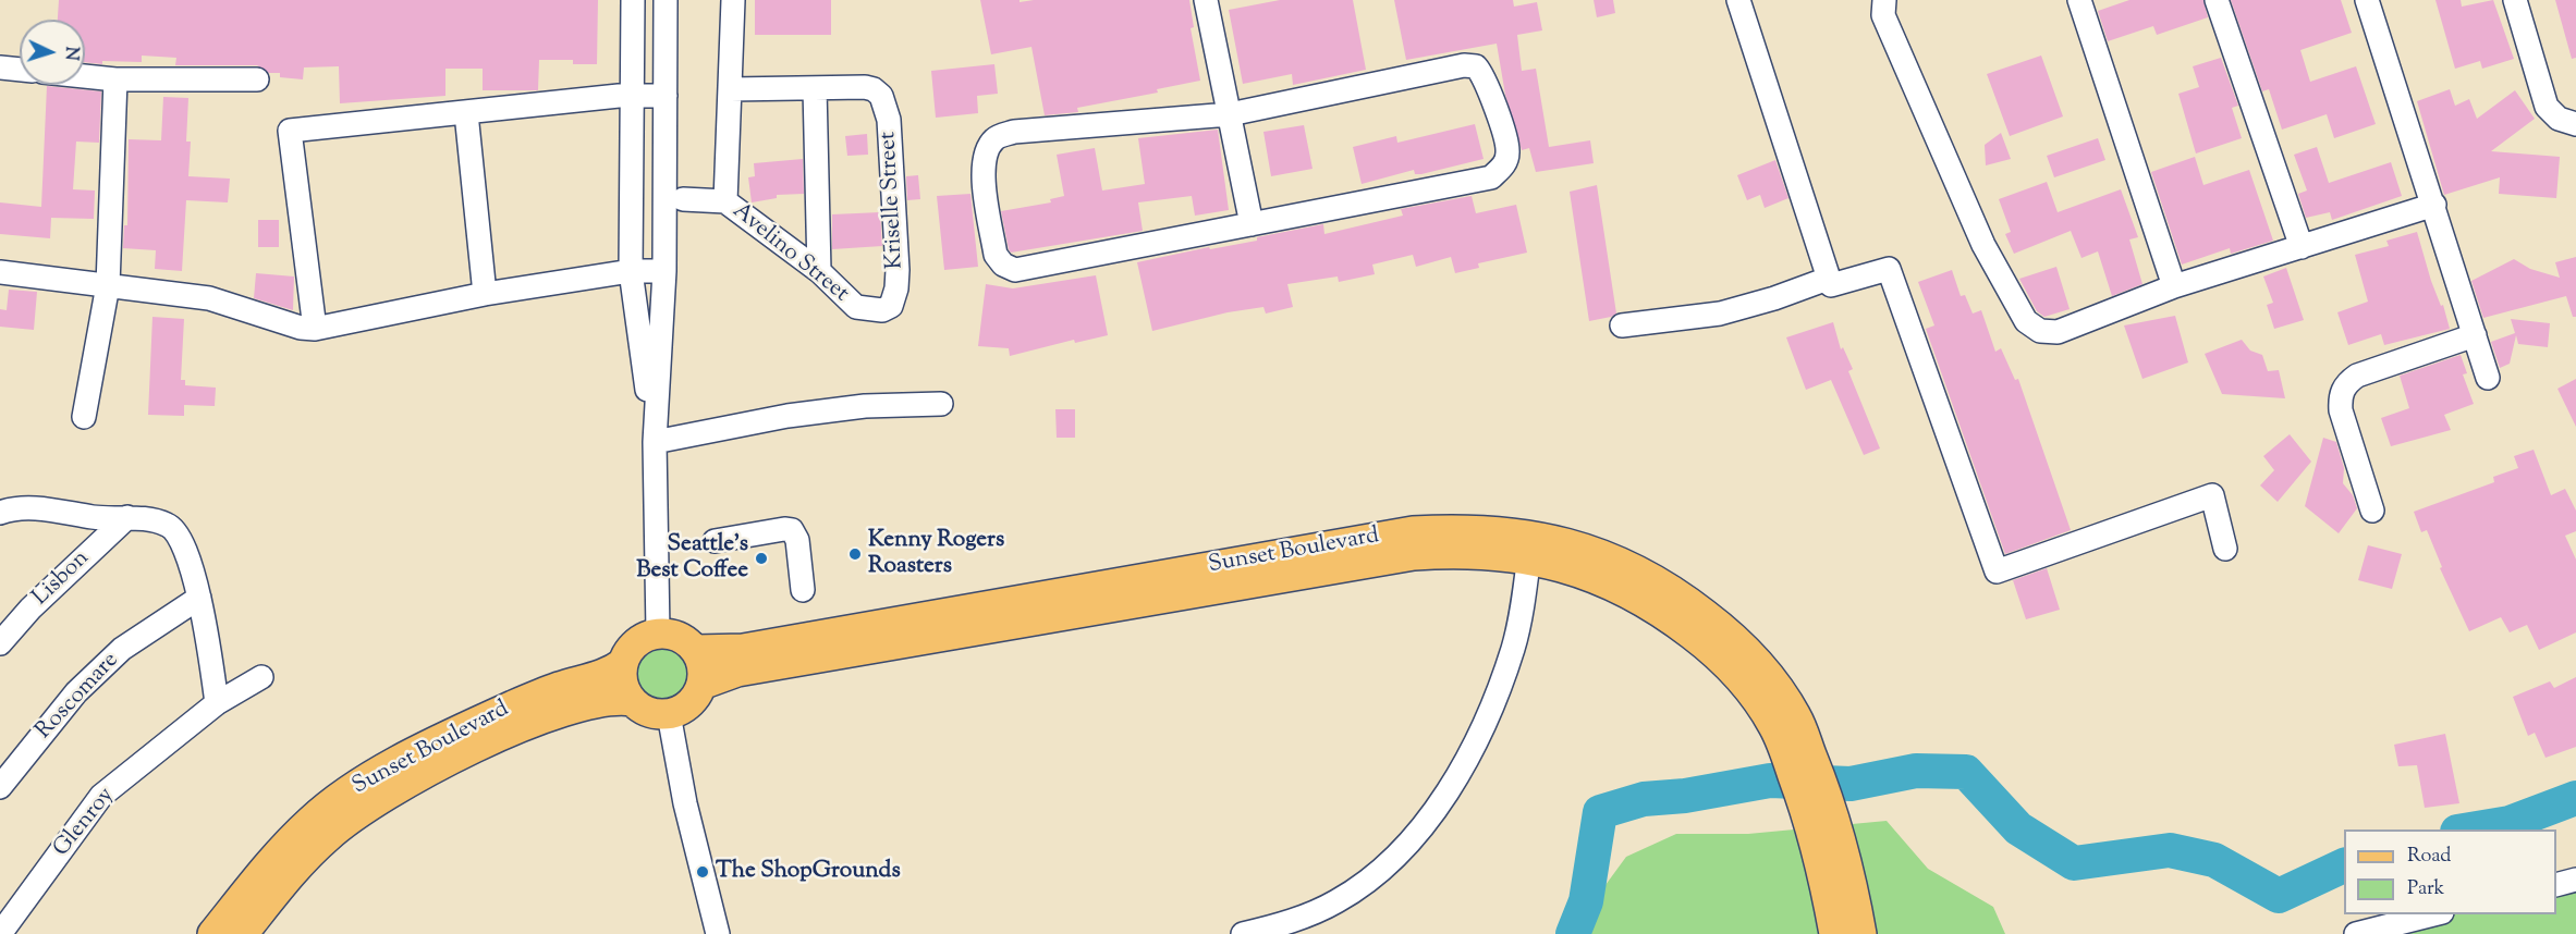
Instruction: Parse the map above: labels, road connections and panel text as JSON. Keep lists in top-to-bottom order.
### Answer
{
  "streets": {
    "main road": ["Sunset Boulevard"],
    "street": [
      "Kriselle Street",
      "Avelino Street",
      "Lisbon",
      "Roscomare",
      "Glenroy"
    ]
  },
  "crossings": [
    ["Kriselle Street", "Avelino Street"]
  ],
  "places": ["Kenny Rogers Roasters", "Seattle's Best Coffee", "The ShopGrounds"],
  "legend": ["Road", "Park"],
  "north": "right"
}
